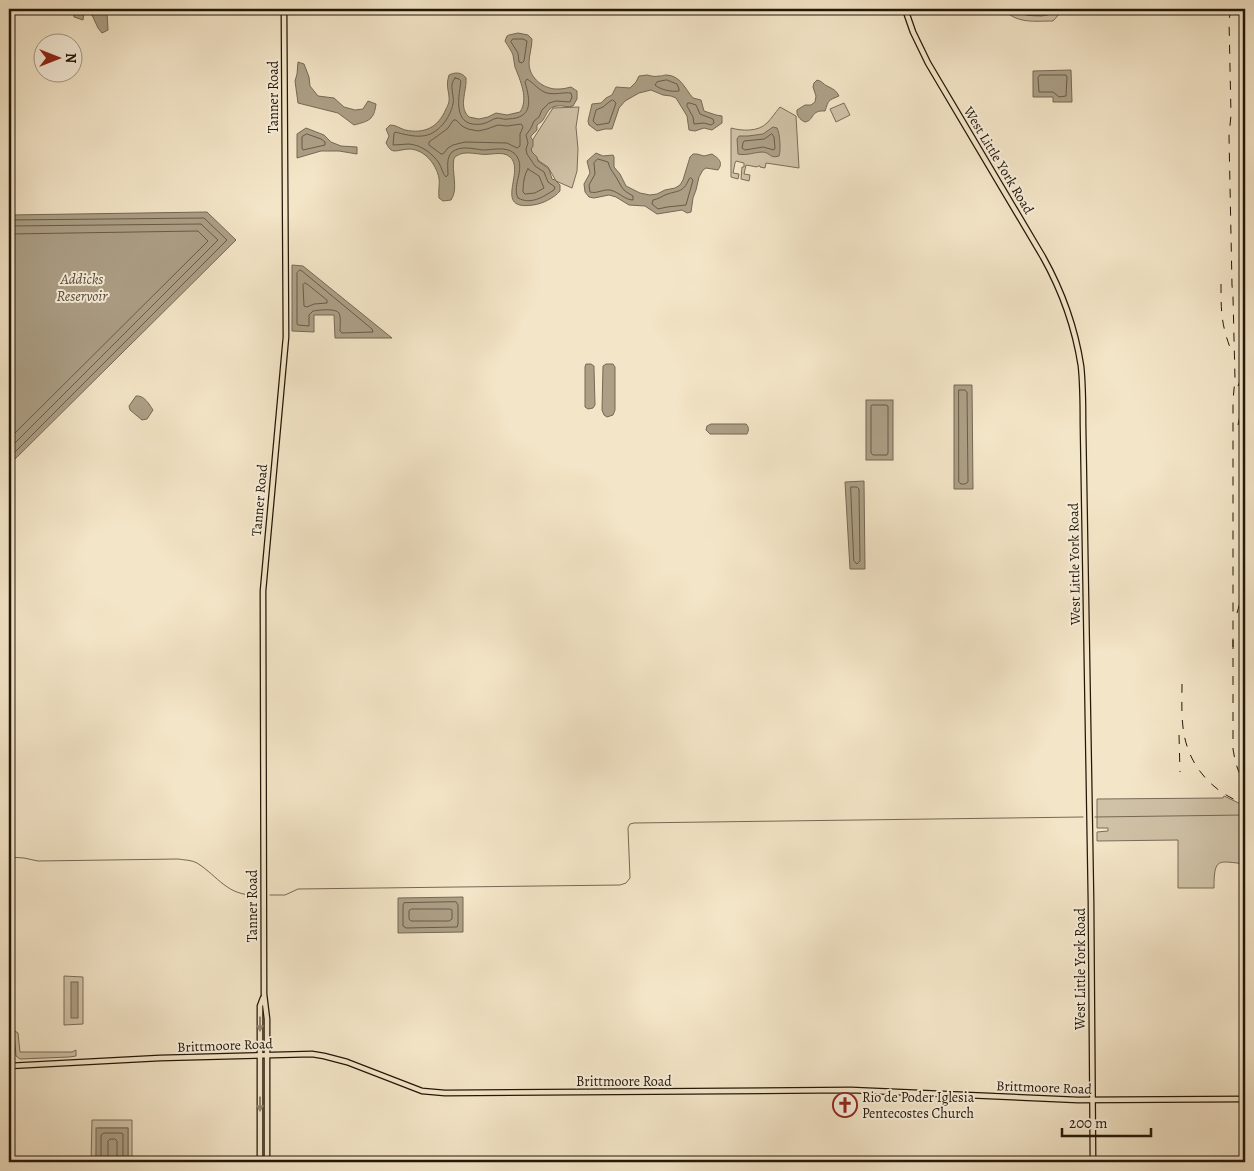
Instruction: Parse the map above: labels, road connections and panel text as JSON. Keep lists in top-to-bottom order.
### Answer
{
  "streets": {
    "main road": ["Tanner Road", "West Little York Road", "Brittmoore Road"]
  },
  "crossings": [
    ["Tanner Road", "Brittmoore Road"],
    ["West Little York Road", "Brittmoore Road"]
  ],
  "water": ["Addicks Reservoir"],
  "places": {
    "church": ["Rio de Poder Iglesia Pentecostes Church"]
  },
  "scale_bar": "200 m",
  "north": "right"
}
